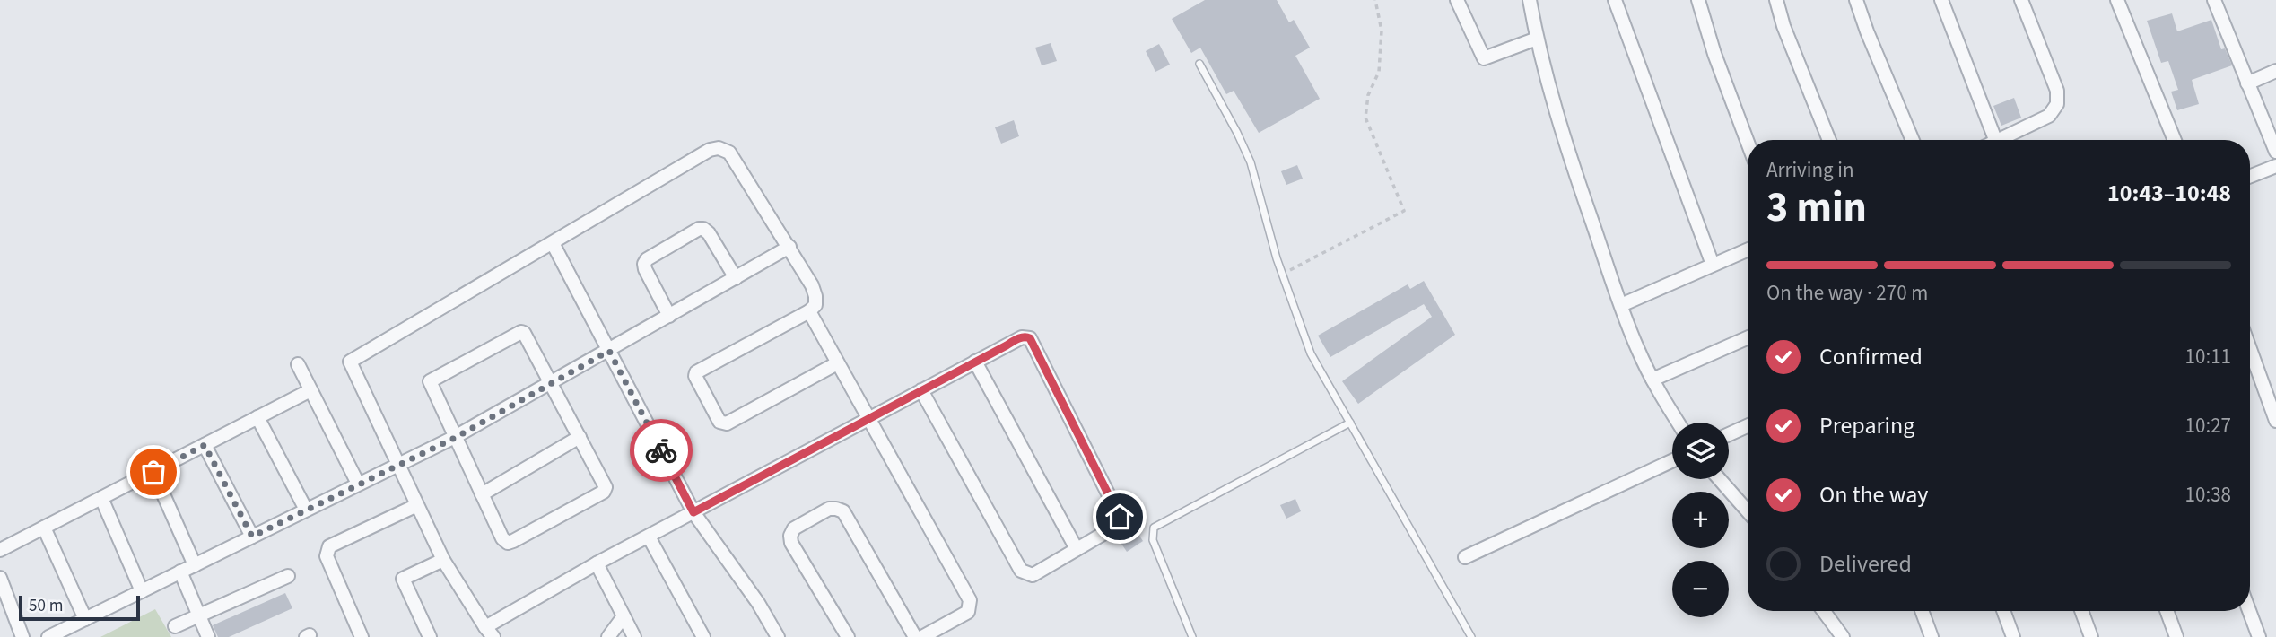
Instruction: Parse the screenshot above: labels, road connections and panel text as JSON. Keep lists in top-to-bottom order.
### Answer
{
  "scale_bar": "50 m",
  "page": {
    "heading": ["3 min", "Arriving in", "10:43–10:48"],
    "bar": "On the way · 270 m",
    "list": [
      ["Confirmed", "10:11"],
      ["Preparing", "10:27"],
      ["On the way", "10:38"],
      "Delivered"
    ],
    "map_buttons": ["+", "−"],
    "scale": "50 m"
  }
}
